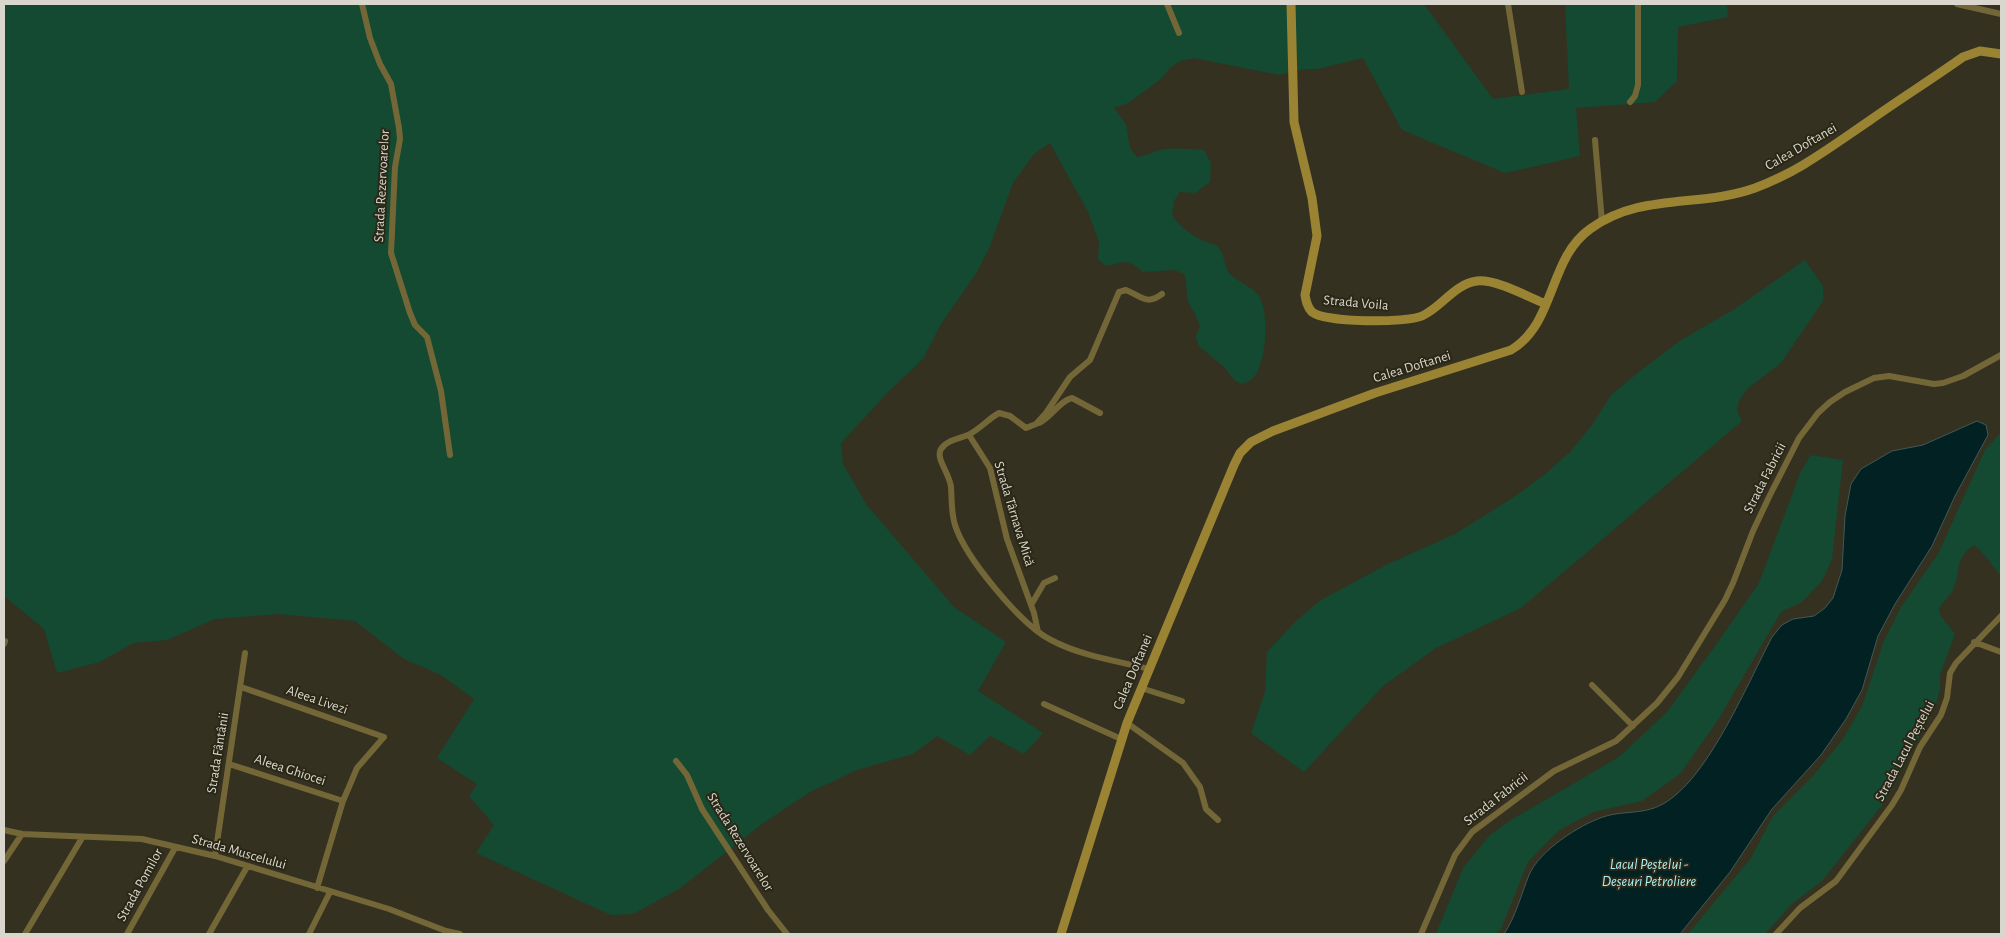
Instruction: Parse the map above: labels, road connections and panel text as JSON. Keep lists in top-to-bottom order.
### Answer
{
  "streets": {
    "main road": ["Calea Doftanei", "Strada Voila"],
    "street": [
      "Strada Rezervoarelor",
      "Strada Fabricii",
      "Strada Târnava Mică",
      "Aleea Livezi",
      "Strada Lacul Peștelui",
      "Strada Fântânii",
      "Aleea Ghiocei",
      "Strada Muscelului",
      "Strada Pomilor"
    ]
  },
  "crossings": [
    ["Calea Doftanei", "Strada Voila"],
    ["Aleea Livezi", "Strada Fântânii"],
    ["Aleea Livezi", "Aleea Ghiocei"],
    ["Strada Fântânii", "Aleea Ghiocei"],
    ["Strada Fântânii", "Strada Muscelului"],
    ["Strada Muscelului", "Strada Pomilor"]
  ],
  "water": ["Lacul Peștelui - Deșeuri Petroliere"]
}
